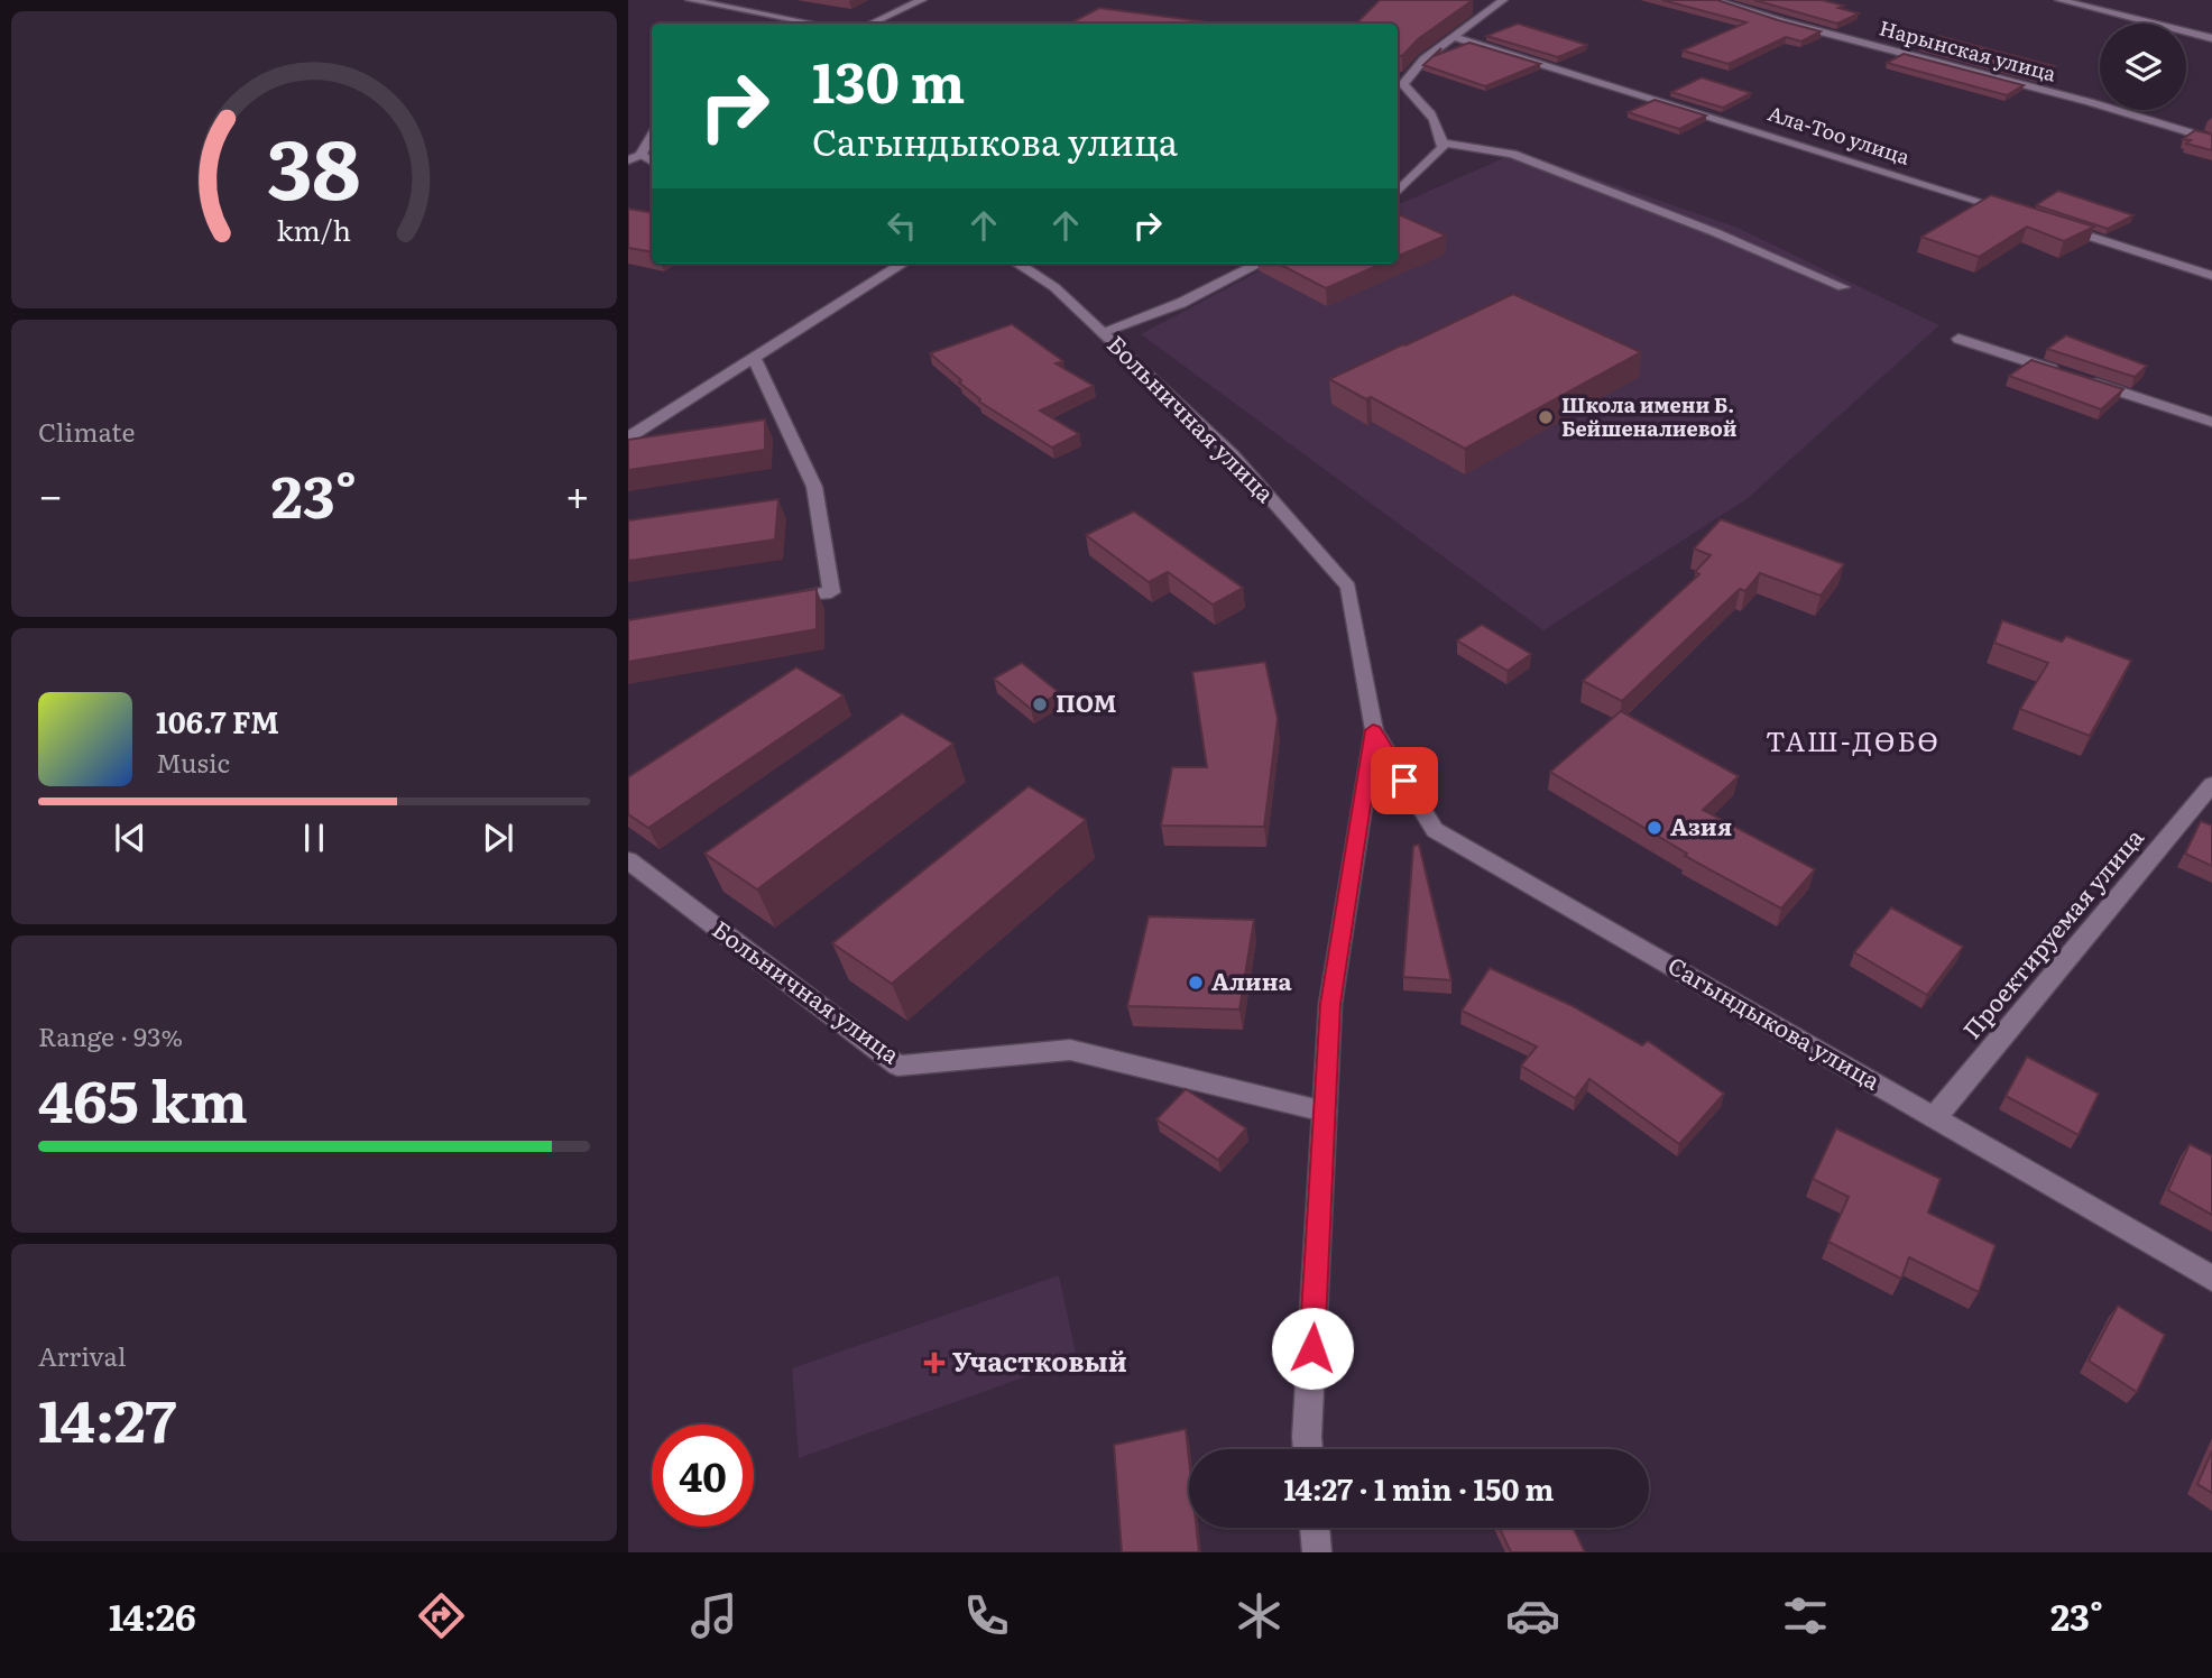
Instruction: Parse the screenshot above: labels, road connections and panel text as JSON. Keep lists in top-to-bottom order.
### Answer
{
  "streets": {
    "street": [
      "Нарынская улица",
      "Ала-Тоо улица",
      "Больничная улица",
      "Проектируемая улица",
      "Сагындыкова улица"
    ]
  },
  "crossings": [
    ["Больничная улица", "Сагындыкова улица"],
    ["Проектируемая улица", "Сагындыкова улица"]
  ],
  "districts": ["ТАШ-ДӨБӨ"],
  "places": {
    "other": [
      "Школа имени Б. Бейшеналиевой",
      "ПОМ",
      "Азия",
      "Алина"
    ],
    "health": ["Участковый"]
  },
  "page": {
    "turn": ["130 m", "Сагындыкова улица"],
    "tile": [
      "Climate",
      ["Range · 93%", "465 km"],
      ["Arrival", "14:27"]
    ],
    "heat": ["−", "23°", "+"],
    "song": ["106.7 FM", "Music"],
    "limit": "40",
    "trip": "14:27 · 1 min · 150 m",
    "tabs": ["14:26", "23°"],
    "gauge": ["38", "km/h"]
  }
}
